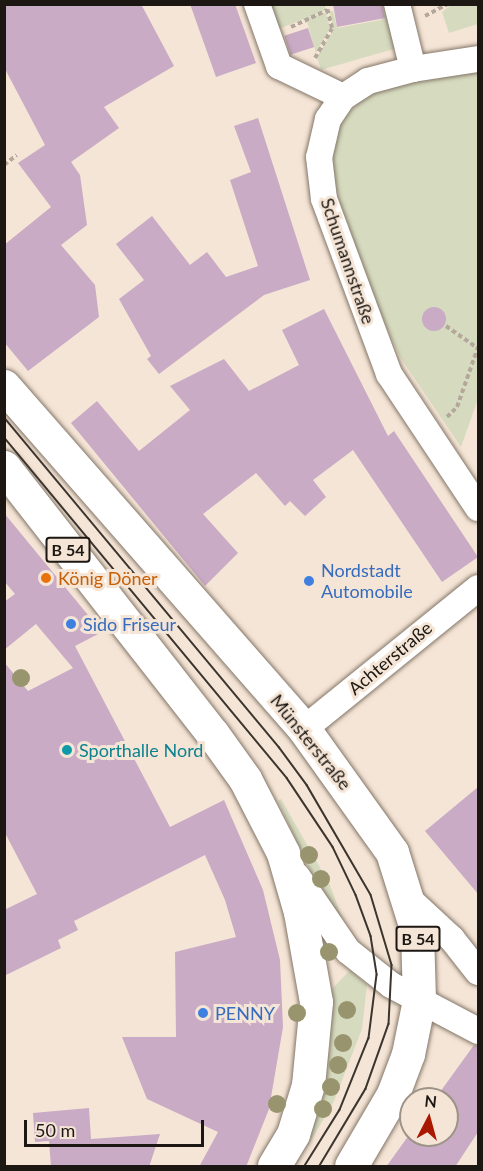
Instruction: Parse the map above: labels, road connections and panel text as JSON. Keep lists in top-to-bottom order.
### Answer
{
  "streets": {
    "main road": ["B 54", "Münsterstraße"],
    "street": ["Schumannstraße", "Achterstraße"]
  },
  "crossings": [
    ["Achterstraße", "Münsterstraße"]
  ],
  "places": [
    "König Döner",
    "Nordstadt Automobile",
    "Sido Friseur",
    "Sporthalle Nord",
    "PENNY"
  ],
  "scale_bar": "50 m",
  "north": "top"
}
